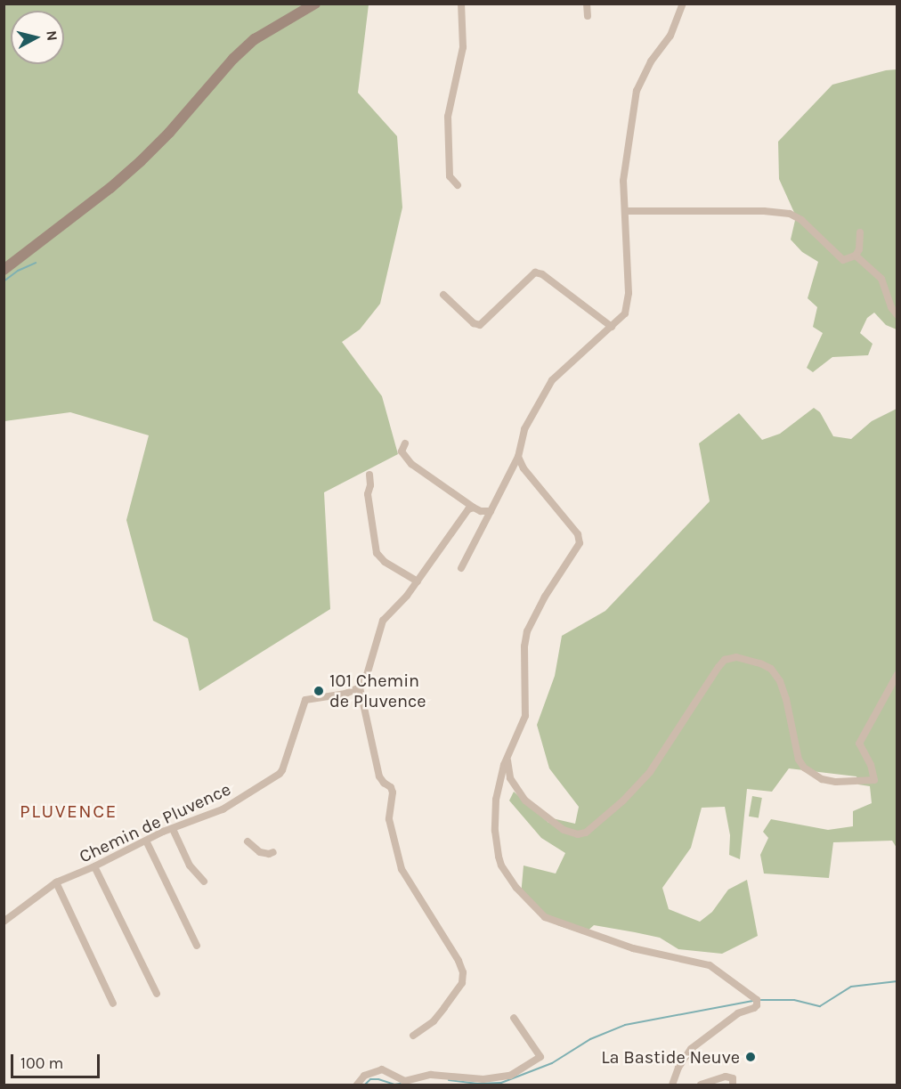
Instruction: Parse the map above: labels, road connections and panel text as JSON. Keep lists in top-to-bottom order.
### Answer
{
  "streets": {
    "street": ["Chemin de Pluvence"]
  },
  "districts": ["PLUVENCE"],
  "places": ["101 Chemin de Pluvence", "La Bastide Neuve"],
  "scale_bar": "100 m",
  "north": "right"
}
